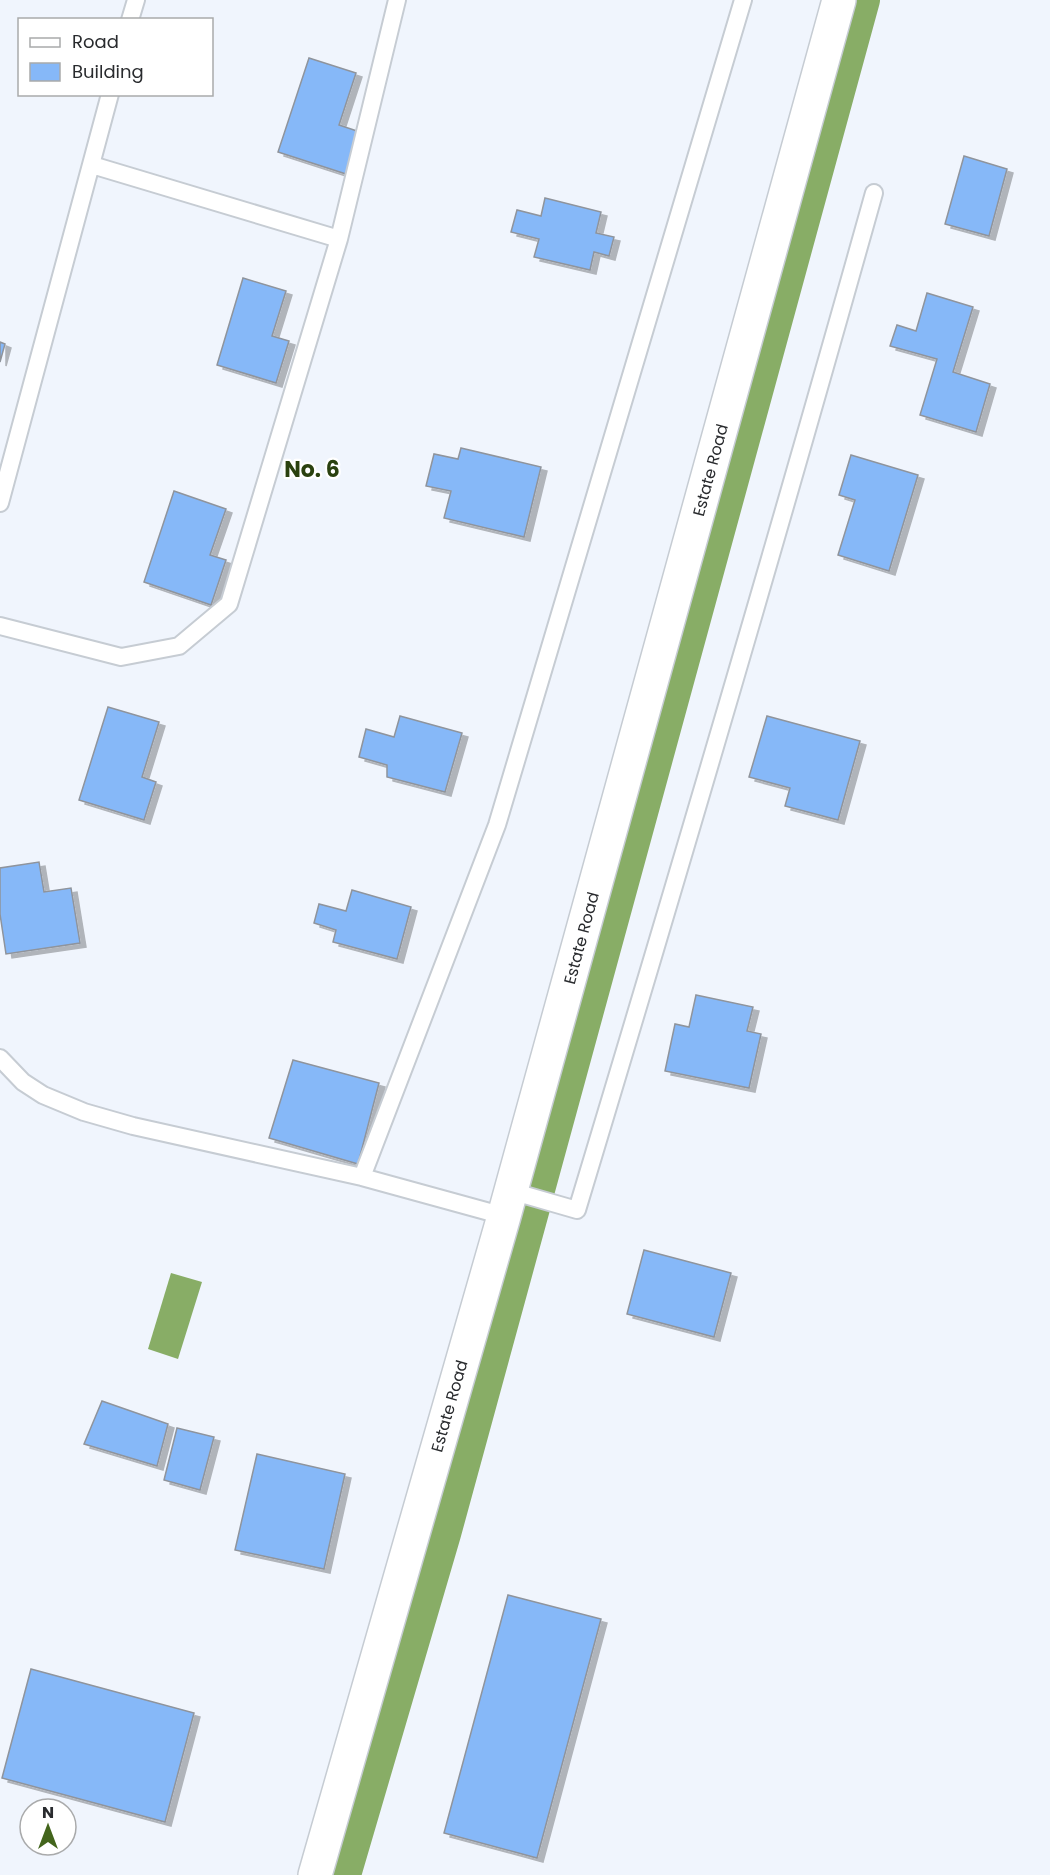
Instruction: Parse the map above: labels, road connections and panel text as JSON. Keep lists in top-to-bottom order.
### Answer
{
  "streets": {
    "street": ["Estate Road"]
  },
  "districts": ["No. 6"],
  "legend": ["Road", "Building"],
  "north": "top"
}
